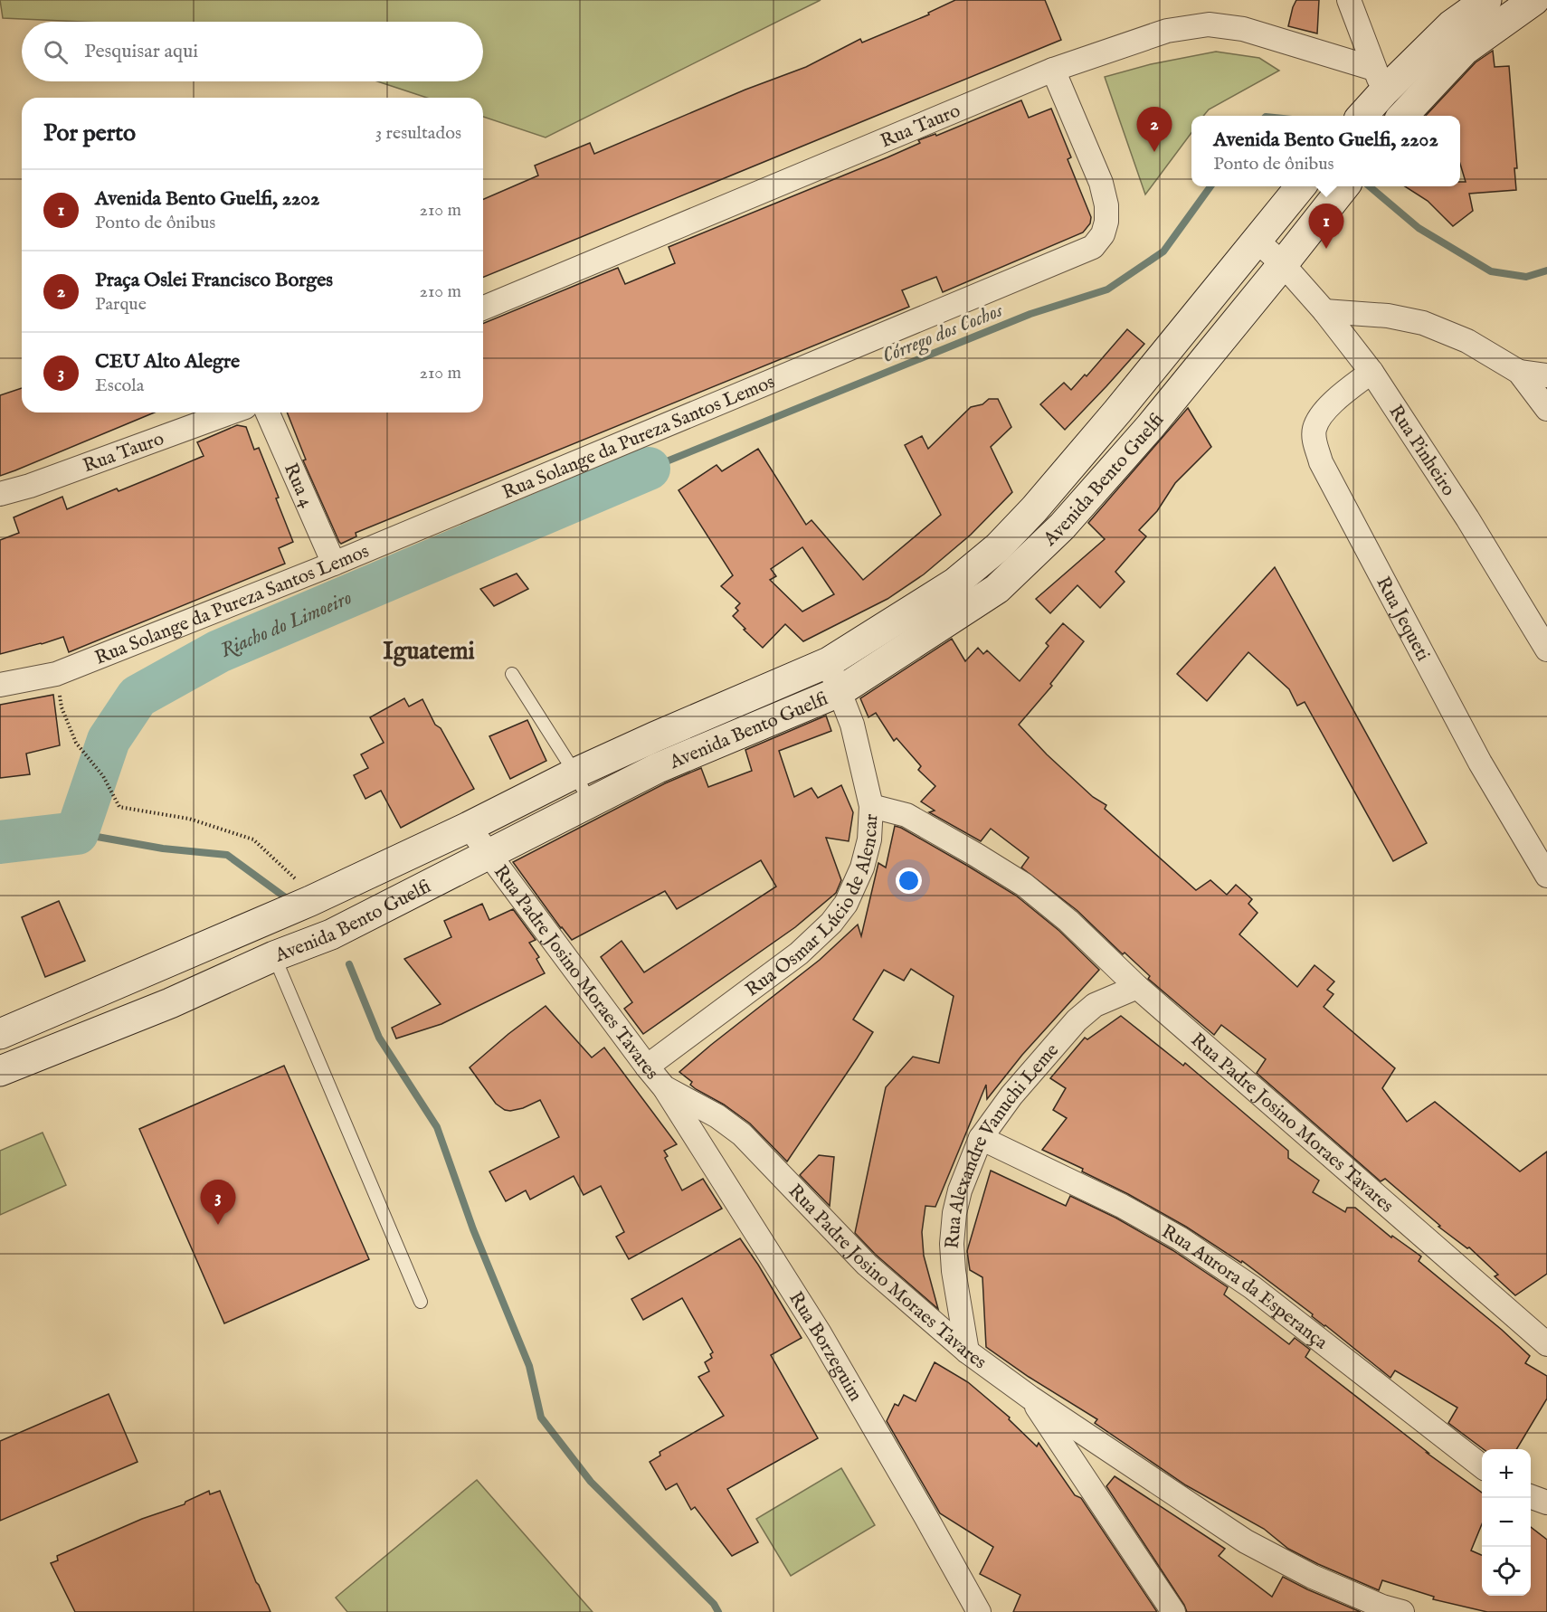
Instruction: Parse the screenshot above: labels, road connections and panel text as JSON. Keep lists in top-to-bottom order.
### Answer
{
  "streets": {
    "main road": ["Avenida Bento Guelfi"],
    "street": [
      "Rua Tauro",
      "Rua Solange da Pureza Santos Lemos",
      "Rua Pinheiro",
      "Rua 4",
      "Rua Jequeti",
      "Rua Osmar Lúcio de Alencar",
      "Rua Padre Josino Moraes Tavares",
      "Rua Alexandre Vanuchi Leme",
      "Rua Aurora da Esperança",
      "Rua Borzeguim"
    ]
  },
  "crossings": [
    ["Rua Tauro", "Rua Solange da Pureza Santos Lemos"],
    ["Rua Solange da Pureza Santos Lemos", "Rua 4"],
    ["Rua Pinheiro", "Avenida Bento Guelfi"],
    ["Rua Pinheiro", "Rua Jequeti"],
    ["Avenida Bento Guelfi", "Rua Osmar Lúcio de Alencar"],
    ["Avenida Bento Guelfi", "Rua Padre Josino Moraes Tavares"],
    ["Rua Osmar Lúcio de Alencar", "Rua Padre Josino Moraes Tavares"],
    ["Rua Padre Josino Moraes Tavares", "Rua Alexandre Vanuchi Leme"],
    ["Rua Padre Josino Moraes Tavares", "Rua Borzeguim"],
    ["Rua Alexandre Vanuchi Leme", "Rua Aurora da Esperança"]
  ],
  "districts": ["Iguatemi"],
  "water": ["Córrego dos Cochos", "Riacho do Limoeiro"],
  "page": {
    "search": "Pesquisar aqui",
    "heading": ["Por perto", "3 resultados"],
    "pins": ["2", "1", "3"],
    "popup": ["Avenida Bento Guelfi, 2202", "Ponto de ônibus"],
    "list": [
      {
        "mark": "1",
        "name": "Avenida Bento Guelfi, 2202",
        "note": "Ponto de ônibus",
        "value": "210 m"
      },
      {
        "mark": "2",
        "name": "Praça Oslei Francisco Borges",
        "note": "Parque",
        "value": "210 m"
      },
      {
        "mark": "3",
        "name": "CEU Alto Alegre",
        "note": "Escola",
        "value": "210 m"
      }
    ],
    "map_buttons": ["+", "−"]
  }
}
